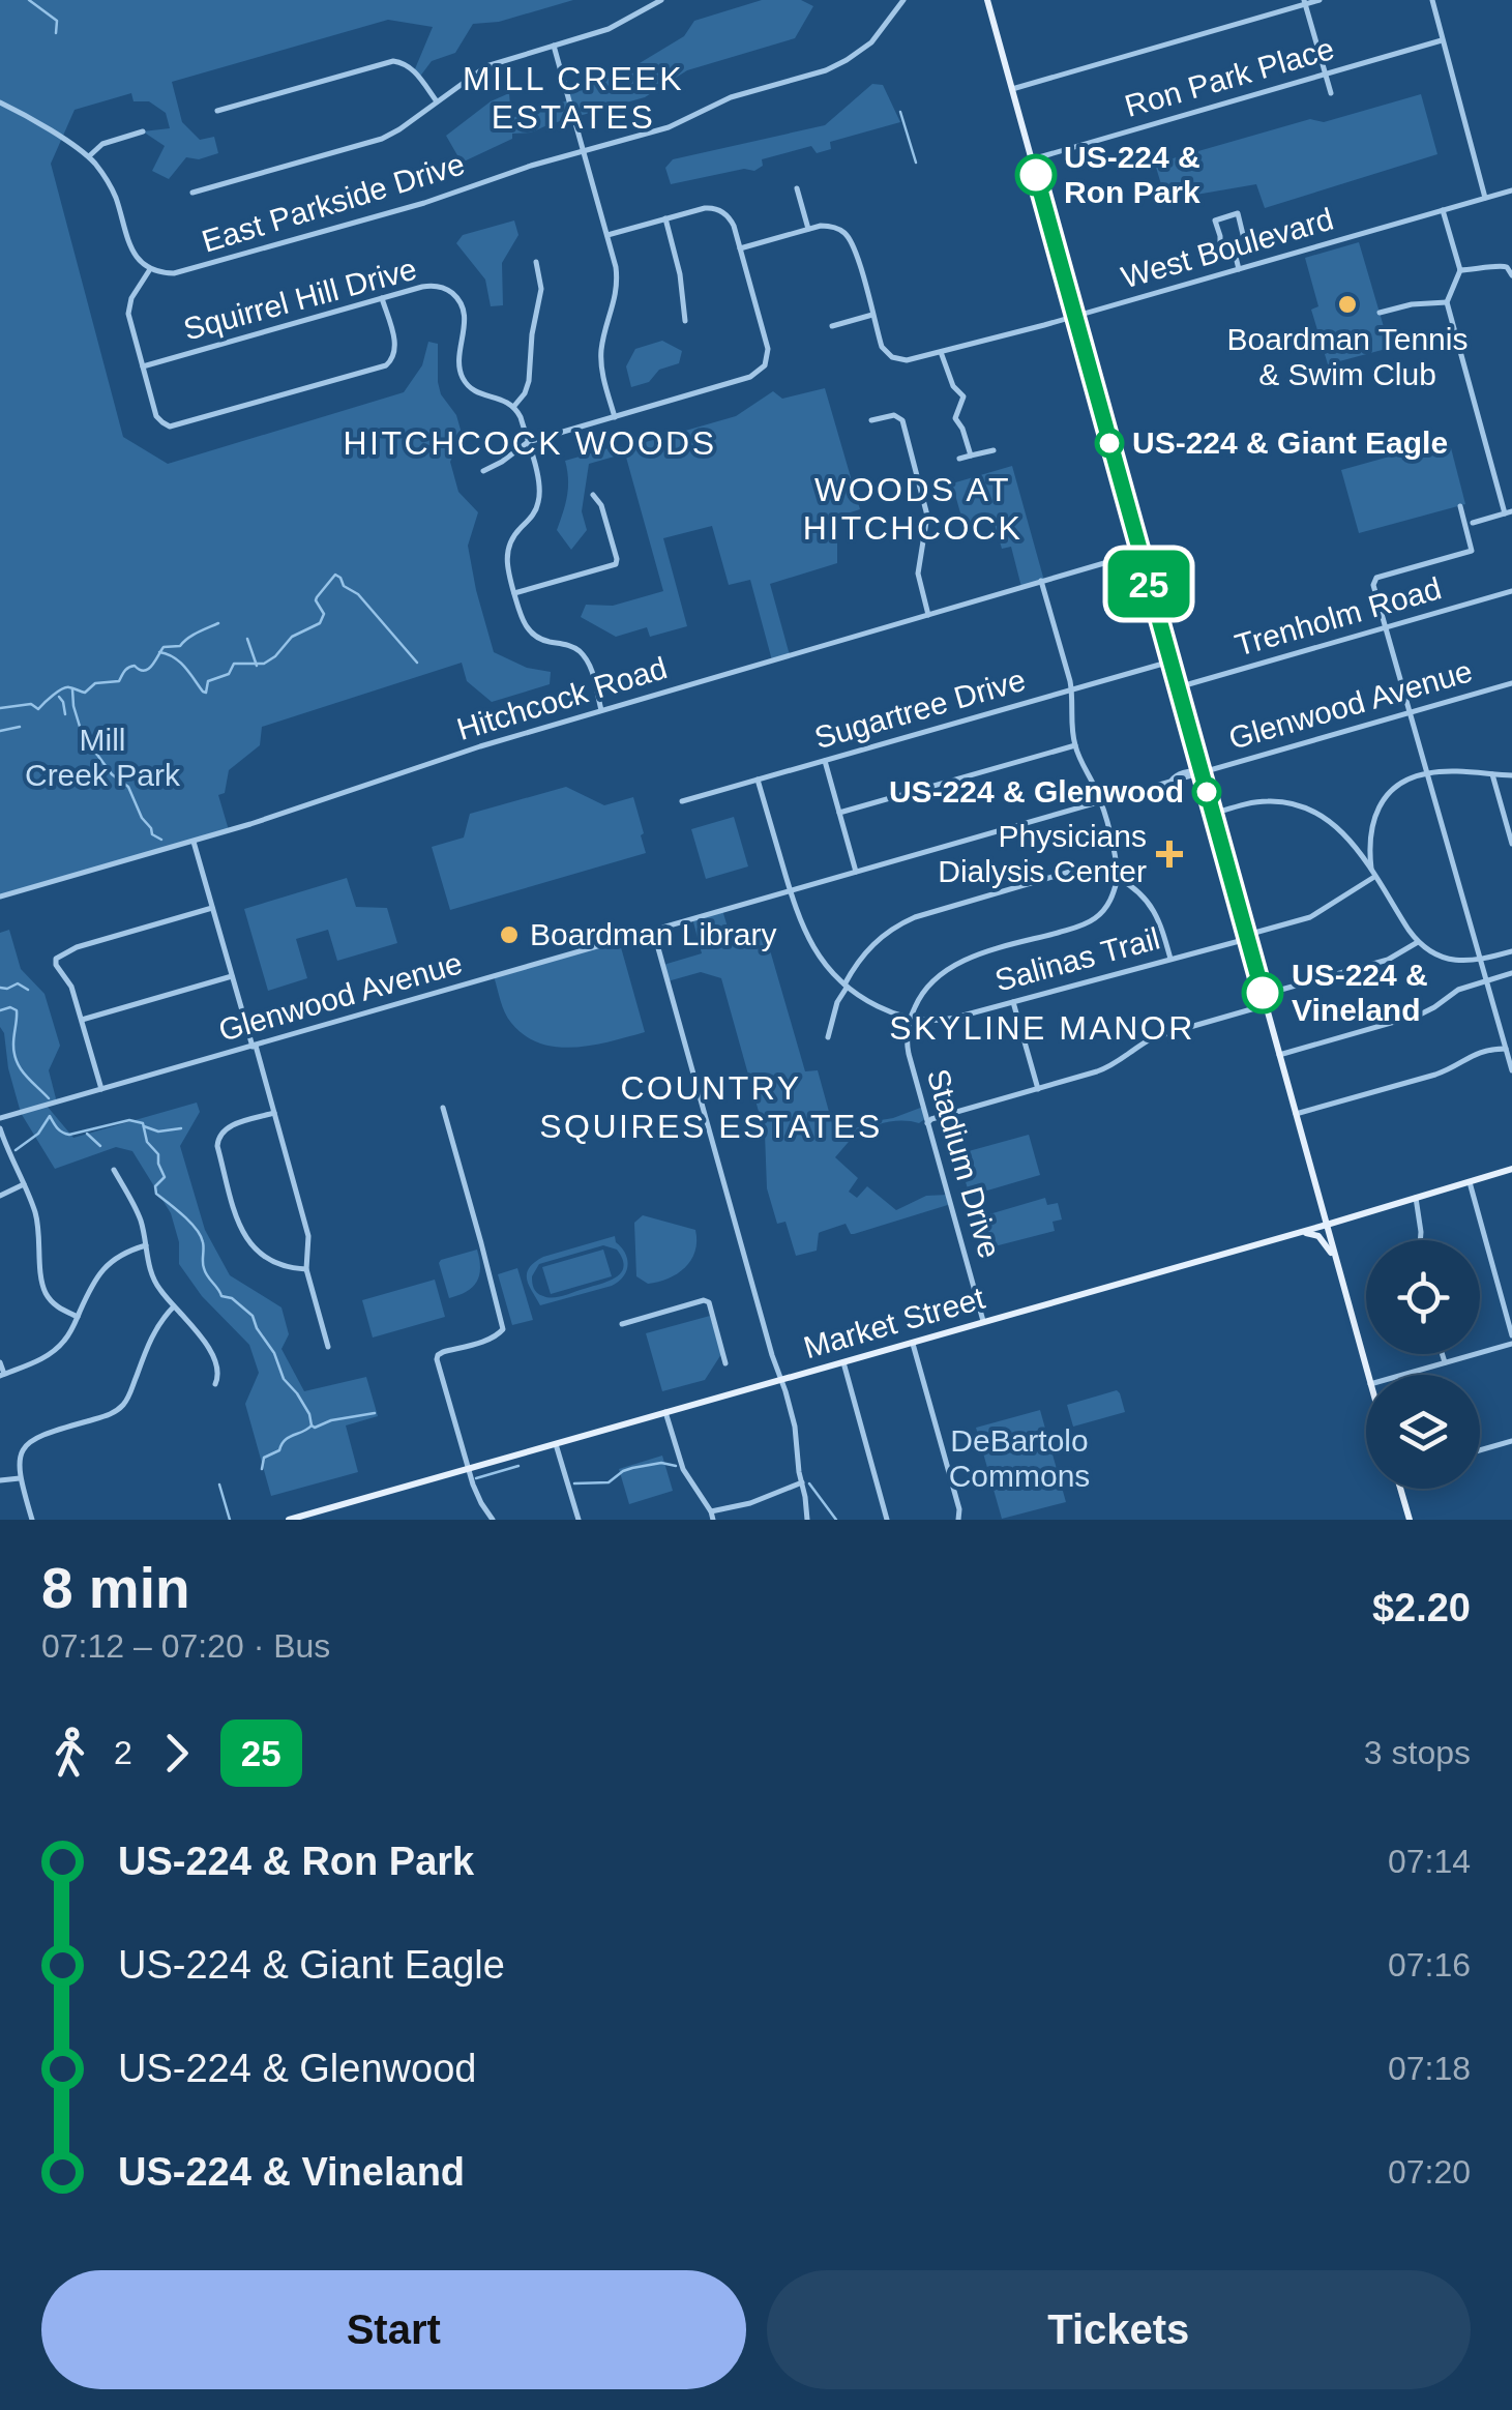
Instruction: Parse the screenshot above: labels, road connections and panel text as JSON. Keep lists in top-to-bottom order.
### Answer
{
  "streets": {
    "main road": ["Market Street"],
    "street": [
      "Ron Park Place",
      "East Parkside Drive",
      "West Boulevard",
      "Squirrel Hill Drive",
      "Trenholm Road",
      "Hitchcock Road",
      "Glenwood Avenue",
      "Sugartree Drive",
      "Salinas Trail",
      "Stadium Drive"
    ]
  },
  "crossings": [
    ["Glenwood Avenue", "Salinas Trail"],
    ["Sugartree Drive", "Salinas Trail"],
    ["Salinas Trail", "Stadium Drive"],
    ["Stadium Drive", "Market Street"]
  ],
  "districts": [
    "MILL CREEK ESTATES",
    "HITCHCOCK WOODS",
    "WOODS AT HITCHCOCK",
    "SKYLINE MANOR",
    "COUNTRY SQUIRES ESTATES"
  ],
  "parks": ["Mill Creek Park", "DeBartolo Commons"],
  "places": {
    "other": [
      "US-224 & Ron Park",
      "Boardman Tennis & Swim Club",
      "US-224 & Giant Eagle",
      "US-224 & Glenwood",
      "Boardman Library",
      "US-224 & Vineland"
    ],
    "health": ["Physicians Dialysis Center"]
  },
  "lines": ["bus line 25"],
  "page": {
    "on_map": "25",
    "heading": ["8 min", "07:12 – 07:20 · Bus", "$2.20"],
    "legs": ["2", "25", "3 stops"],
    "list": [
      {
        "name": "US-224 & Ron Park",
        "value": "07:14"
      },
      {
        "name": "US-224 & Giant Eagle",
        "value": "07:16"
      },
      {
        "name": "US-224 & Glenwood",
        "value": "07:18"
      },
      {
        "name": "US-224 & Vineland",
        "value": "07:20"
      }
    ],
    "buttons": ["Start", "Tickets"]
  }
}
